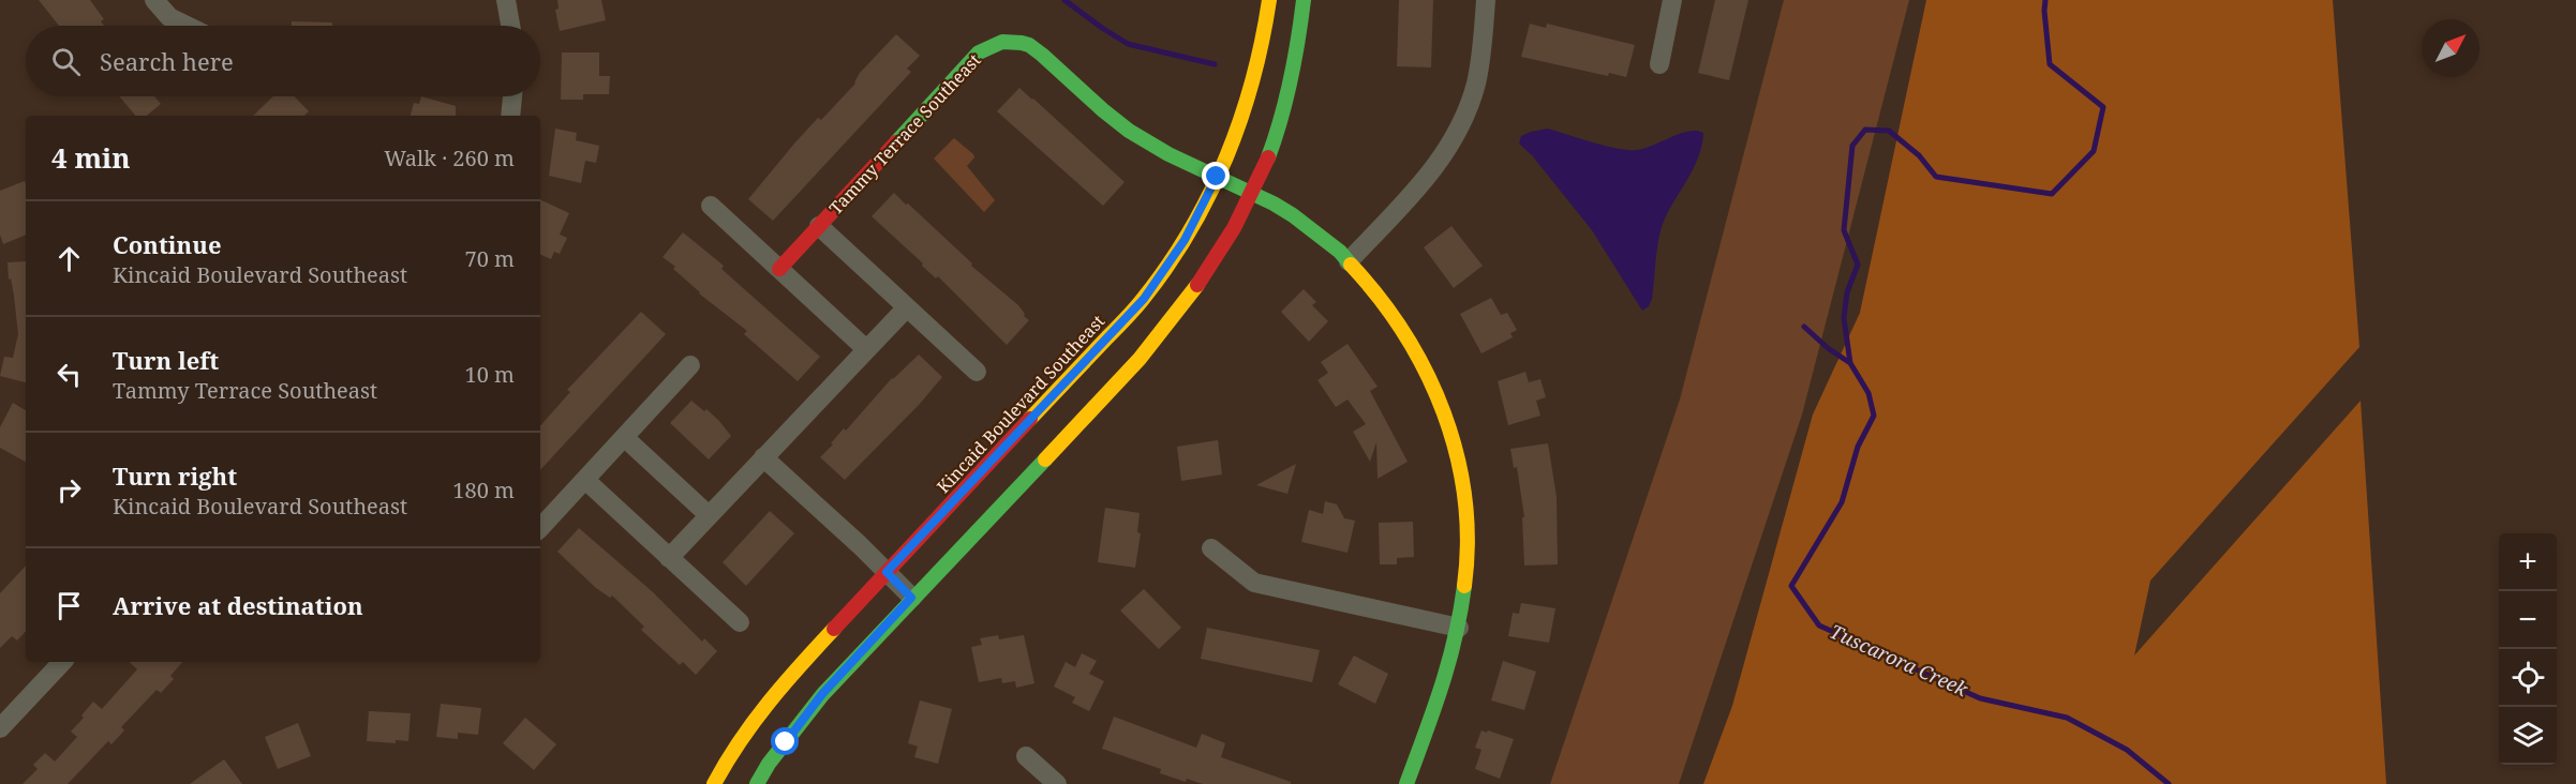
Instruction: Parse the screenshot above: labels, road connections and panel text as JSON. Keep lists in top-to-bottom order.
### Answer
{
  "streets": {
    "street": ["Tammy Terrace Southeast", "Kincaid Boulevard Southeast"]
  },
  "crossings": [
    ["Tammy Terrace Southeast", "Kincaid Boulevard Southeast"]
  ],
  "water": ["Tuscarora Creek"],
  "north": "top right",
  "page": {
    "search": "Search here",
    "heading": ["4 min", "Walk · 260 m"],
    "list": [
      ["Continue", "Kincaid Boulevard Southeast", "70 m"],
      ["Turn left", "Tammy Terrace Southeast", "10 m"],
      ["Turn right", "Kincaid Boulevard Southeast", "180 m"],
      "Arrive at destination"
    ],
    "map_buttons": ["+", "−"]
  }
}
